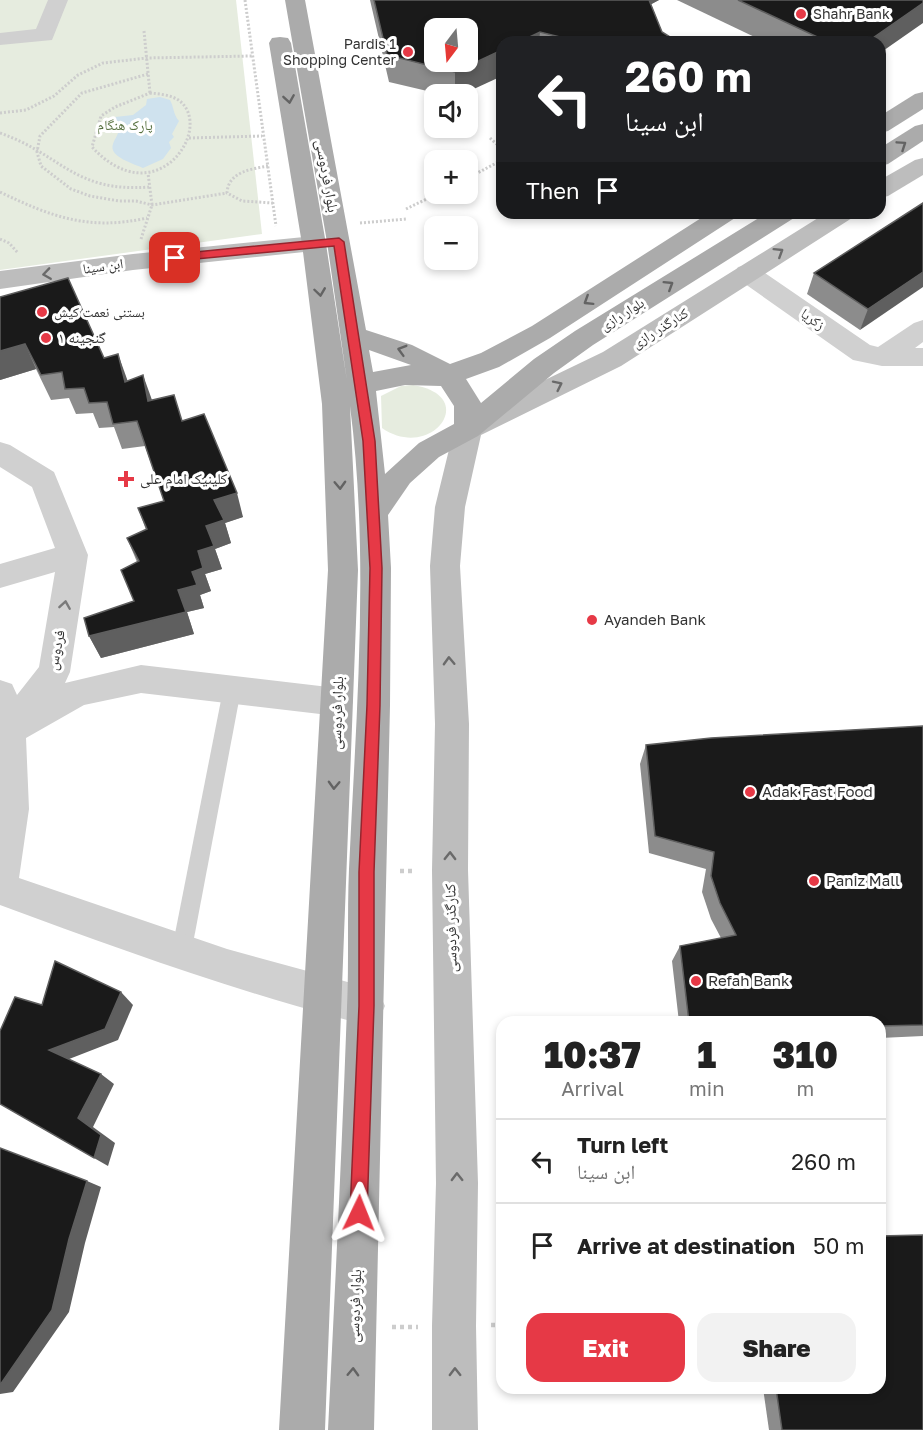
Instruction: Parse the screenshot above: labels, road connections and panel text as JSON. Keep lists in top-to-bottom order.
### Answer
{
  "streets": {
    "main road": ["بلوار فردوسی", "بلوار رازی"],
    "street": [
      "ابن سینا",
      "زکریا",
      "کنارگذر رازی",
      "فردوس",
      "کنارگذر فردوسی"
    ]
  },
  "crossings": [
    ["بلوار فردوسی", "ابن سینا"],
    ["بلوار فردوسی", "بلوار رازی"],
    ["بلوار رازی", "کنارگذر رازی"],
    ["بلوار رازی", "کنارگذر فردوسی"],
    ["زکریا", "کنارگذر رازی"],
    ["کنارگذر رازی", "کنارگذر فردوسی"]
  ],
  "one_way": [
    "ابن سینا",
    "کنارگذر رازی",
    "فردوس",
    "کنارگذر فردوسی"
  ],
  "parks": ["پارک هنگام"],
  "places": {
    "other": [
      "Shahr Bank",
      "Pardis 1 Shopping Center",
      "بستنی نعمت کیش",
      "گنجینه ۱",
      "Ayandeh Bank",
      "Adak Fast Food",
      "Paniz Mall",
      "Refah Bank"
    ],
    "health": ["کلینیک امام علی"]
  },
  "north": "bottom",
  "page": {
    "map_buttons": ["+", "−"],
    "turn": ["260 m", "ابن سینا"],
    "then": "Then",
    "eta": [
      "10:37",
      "Arrival",
      "1",
      "min",
      "310",
      "m"
    ],
    "list": [
      {
        "name": "Turn left",
        "note": "ابن سینا",
        "value": "260 m"
      },
      {
        "name": "Arrive at destination",
        "value": "50 m"
      }
    ],
    "buttons": ["Exit", "Share"]
  }
}
